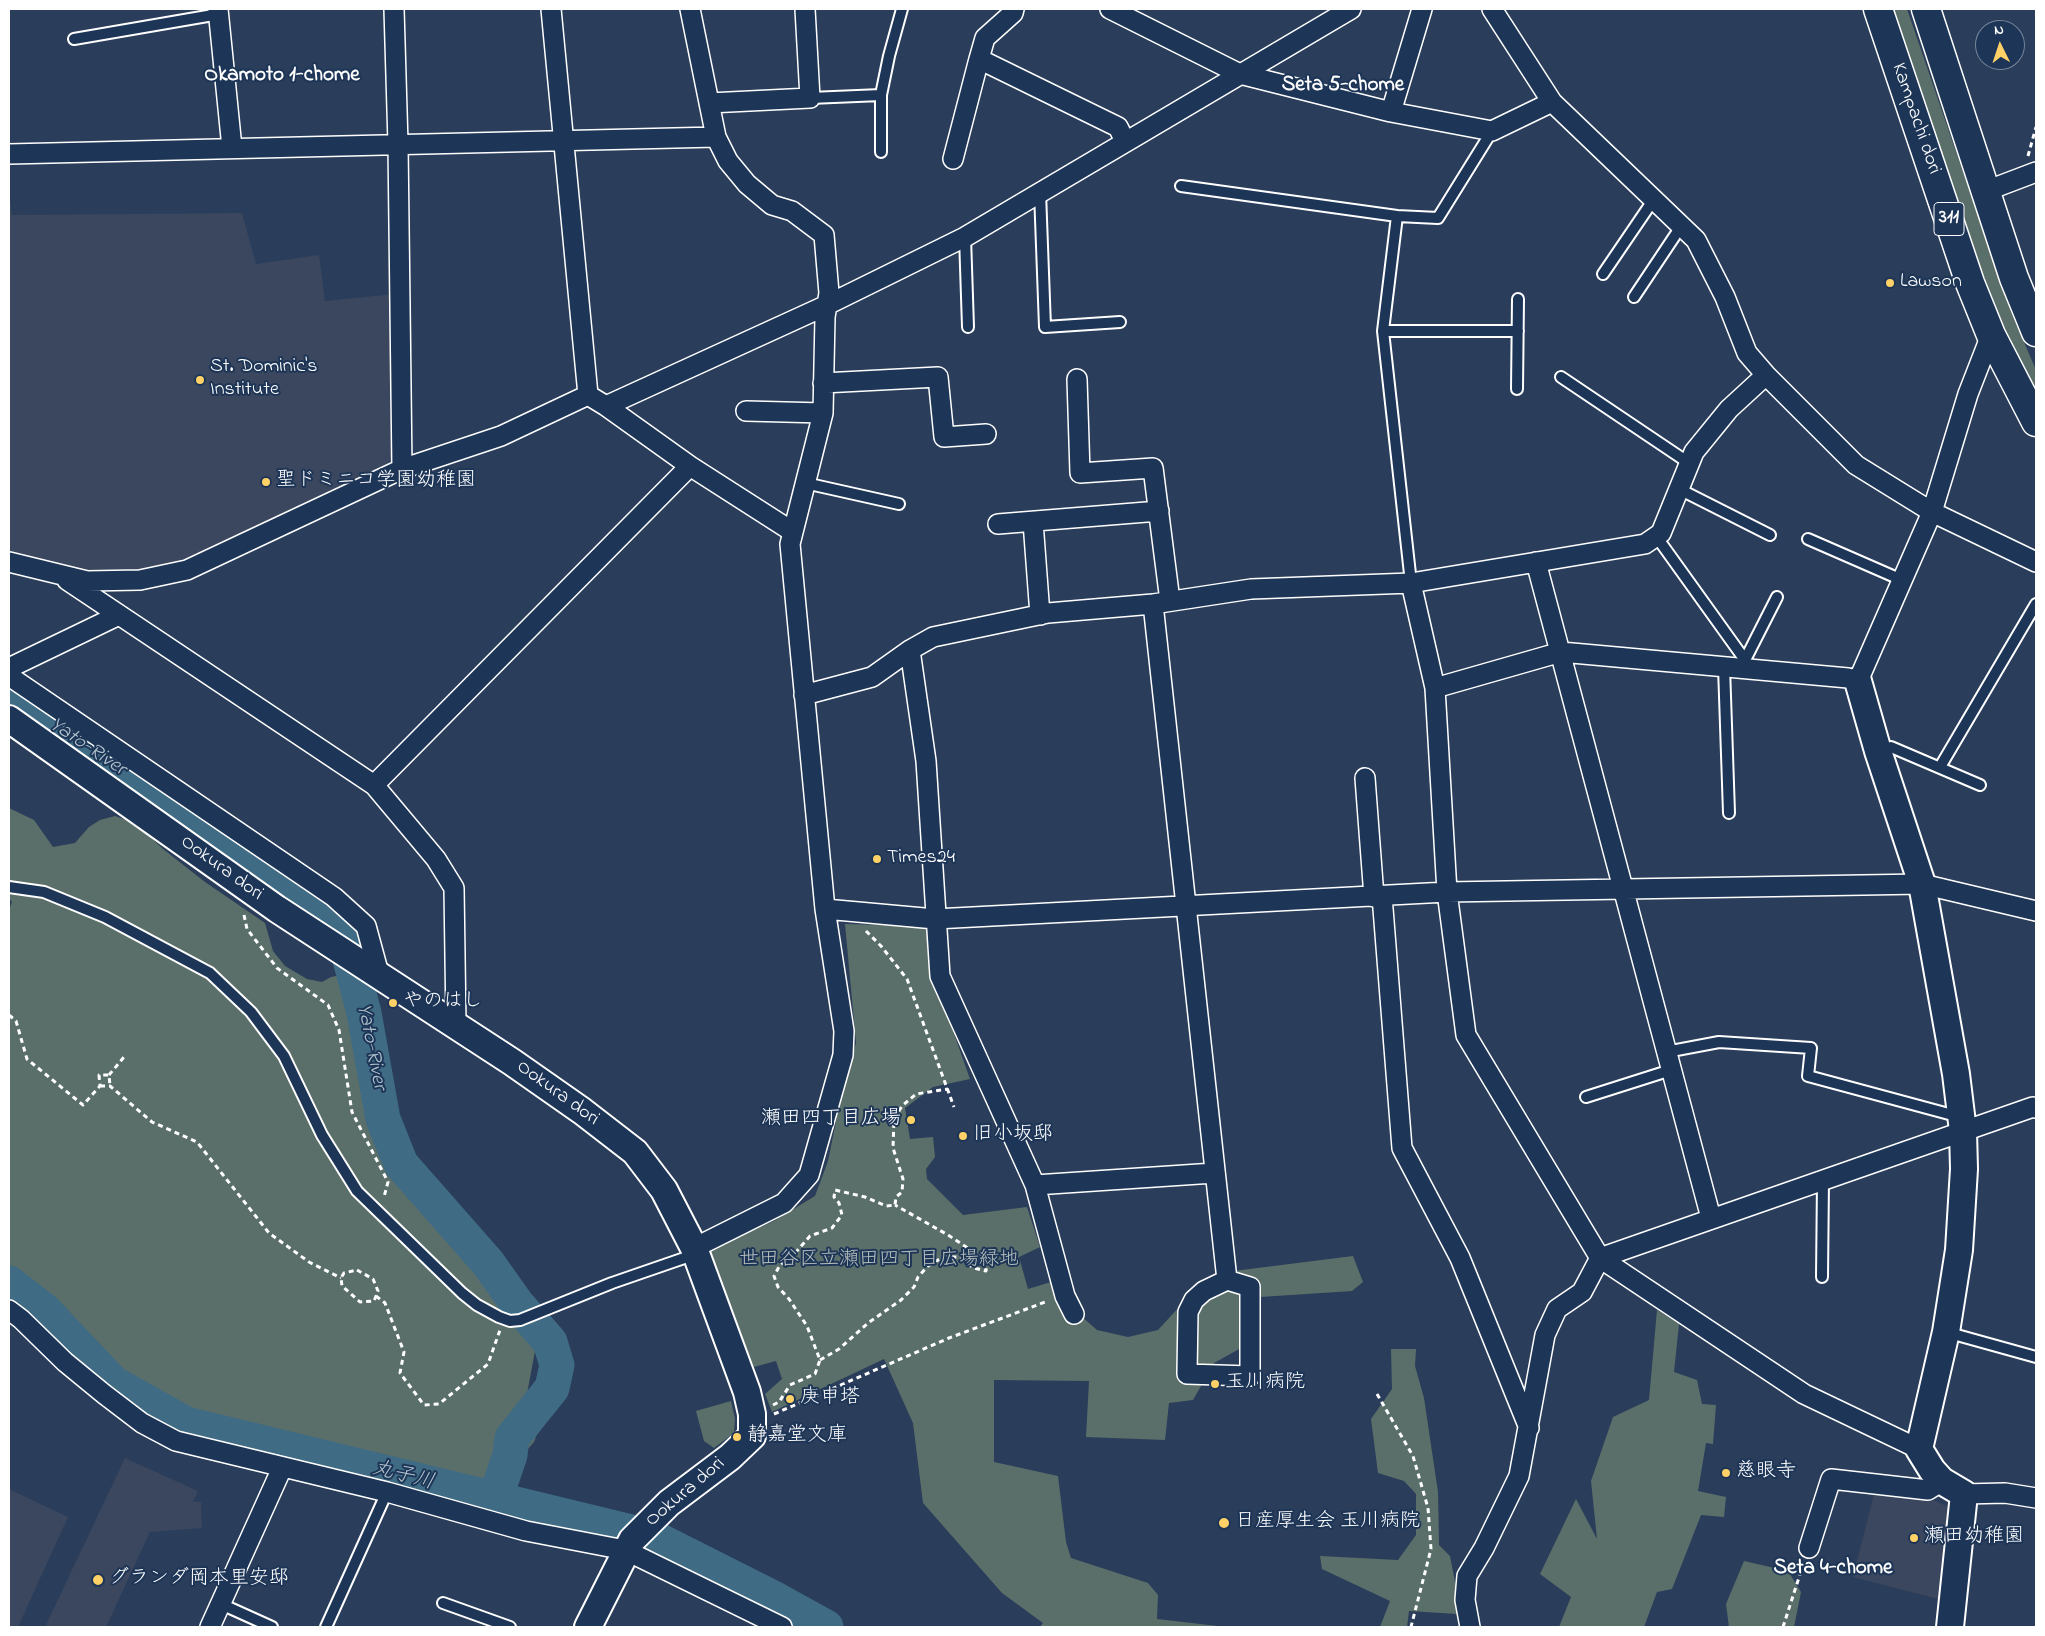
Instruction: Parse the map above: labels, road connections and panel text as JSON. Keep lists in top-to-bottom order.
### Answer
{
  "streets": {
    "main road": ["Kampachi dori", "311"],
    "street": ["Ookura dori"]
  },
  "districts": ["Okamoto 1-chome", "Seta 5-chome", "Seta 4-chome"],
  "water": ["Yato-River", "丸子川"],
  "parks": ["世田谷区立瀬田四丁目広場緑地"],
  "places": [
    "Lawson",
    "St. Dominic's Institute",
    "聖ドミニコ学園幼稚園",
    "Times24",
    "やのはし",
    "瀬田四丁目広場",
    "旧小坂邸",
    "玉川病院",
    "庚申塔",
    "静嘉堂文庫",
    "慈眼寺",
    "日産厚生会 玉川病院",
    "瀬田幼稚園",
    "グランダ岡本里安邸"
  ],
  "north": "top"
}
